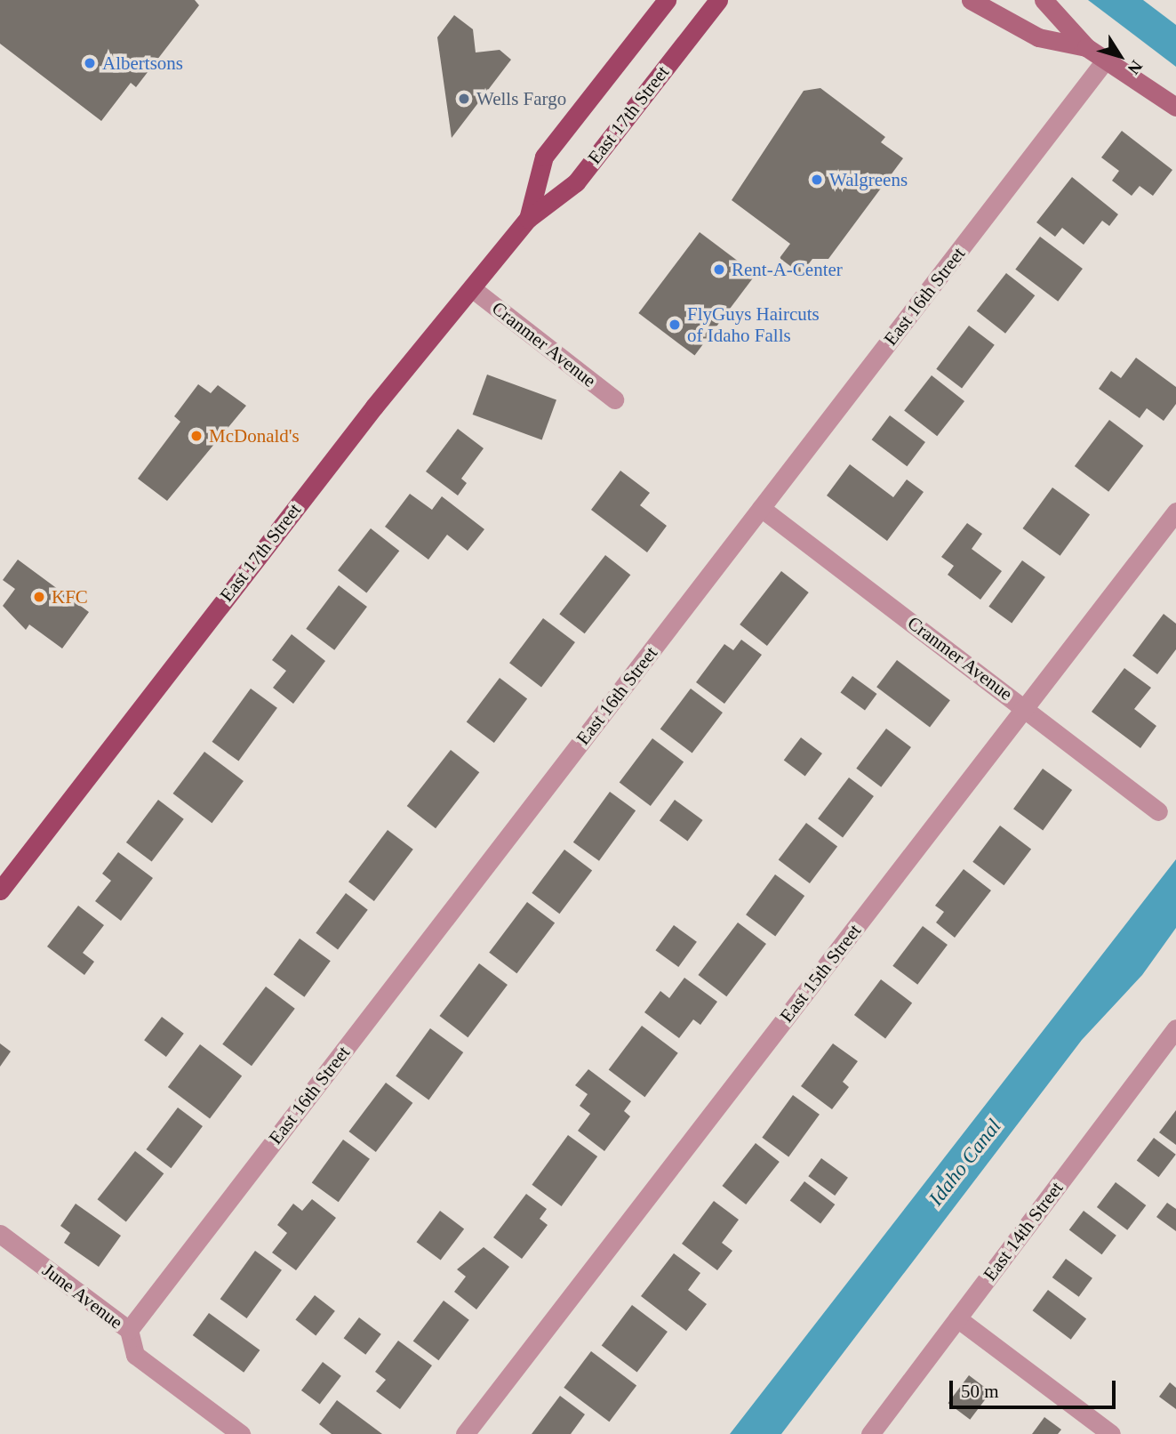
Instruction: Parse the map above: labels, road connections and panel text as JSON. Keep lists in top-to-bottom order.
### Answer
{
  "streets": {
    "main road": ["East 17th Street"],
    "street": [
      "East 16th Street",
      "Cranmer Avenue",
      "East 15th Street",
      "East 14th Street",
      "June Avenue"
    ]
  },
  "crossings": [
    ["East 17th Street", "Cranmer Avenue"],
    ["East 16th Street", "Cranmer Avenue"],
    ["East 16th Street", "June Avenue"],
    ["Cranmer Avenue", "East 15th Street"]
  ],
  "water": ["Idaho Canal"],
  "places": [
    "Albertsons",
    "Wells Fargo",
    "Walgreens",
    "Rent-A-Center",
    "FlyGuys Haircuts of Idaho Falls",
    "McDonald's",
    "KFC"
  ],
  "scale_bar": "50 m",
  "north": "bottom right"
}
